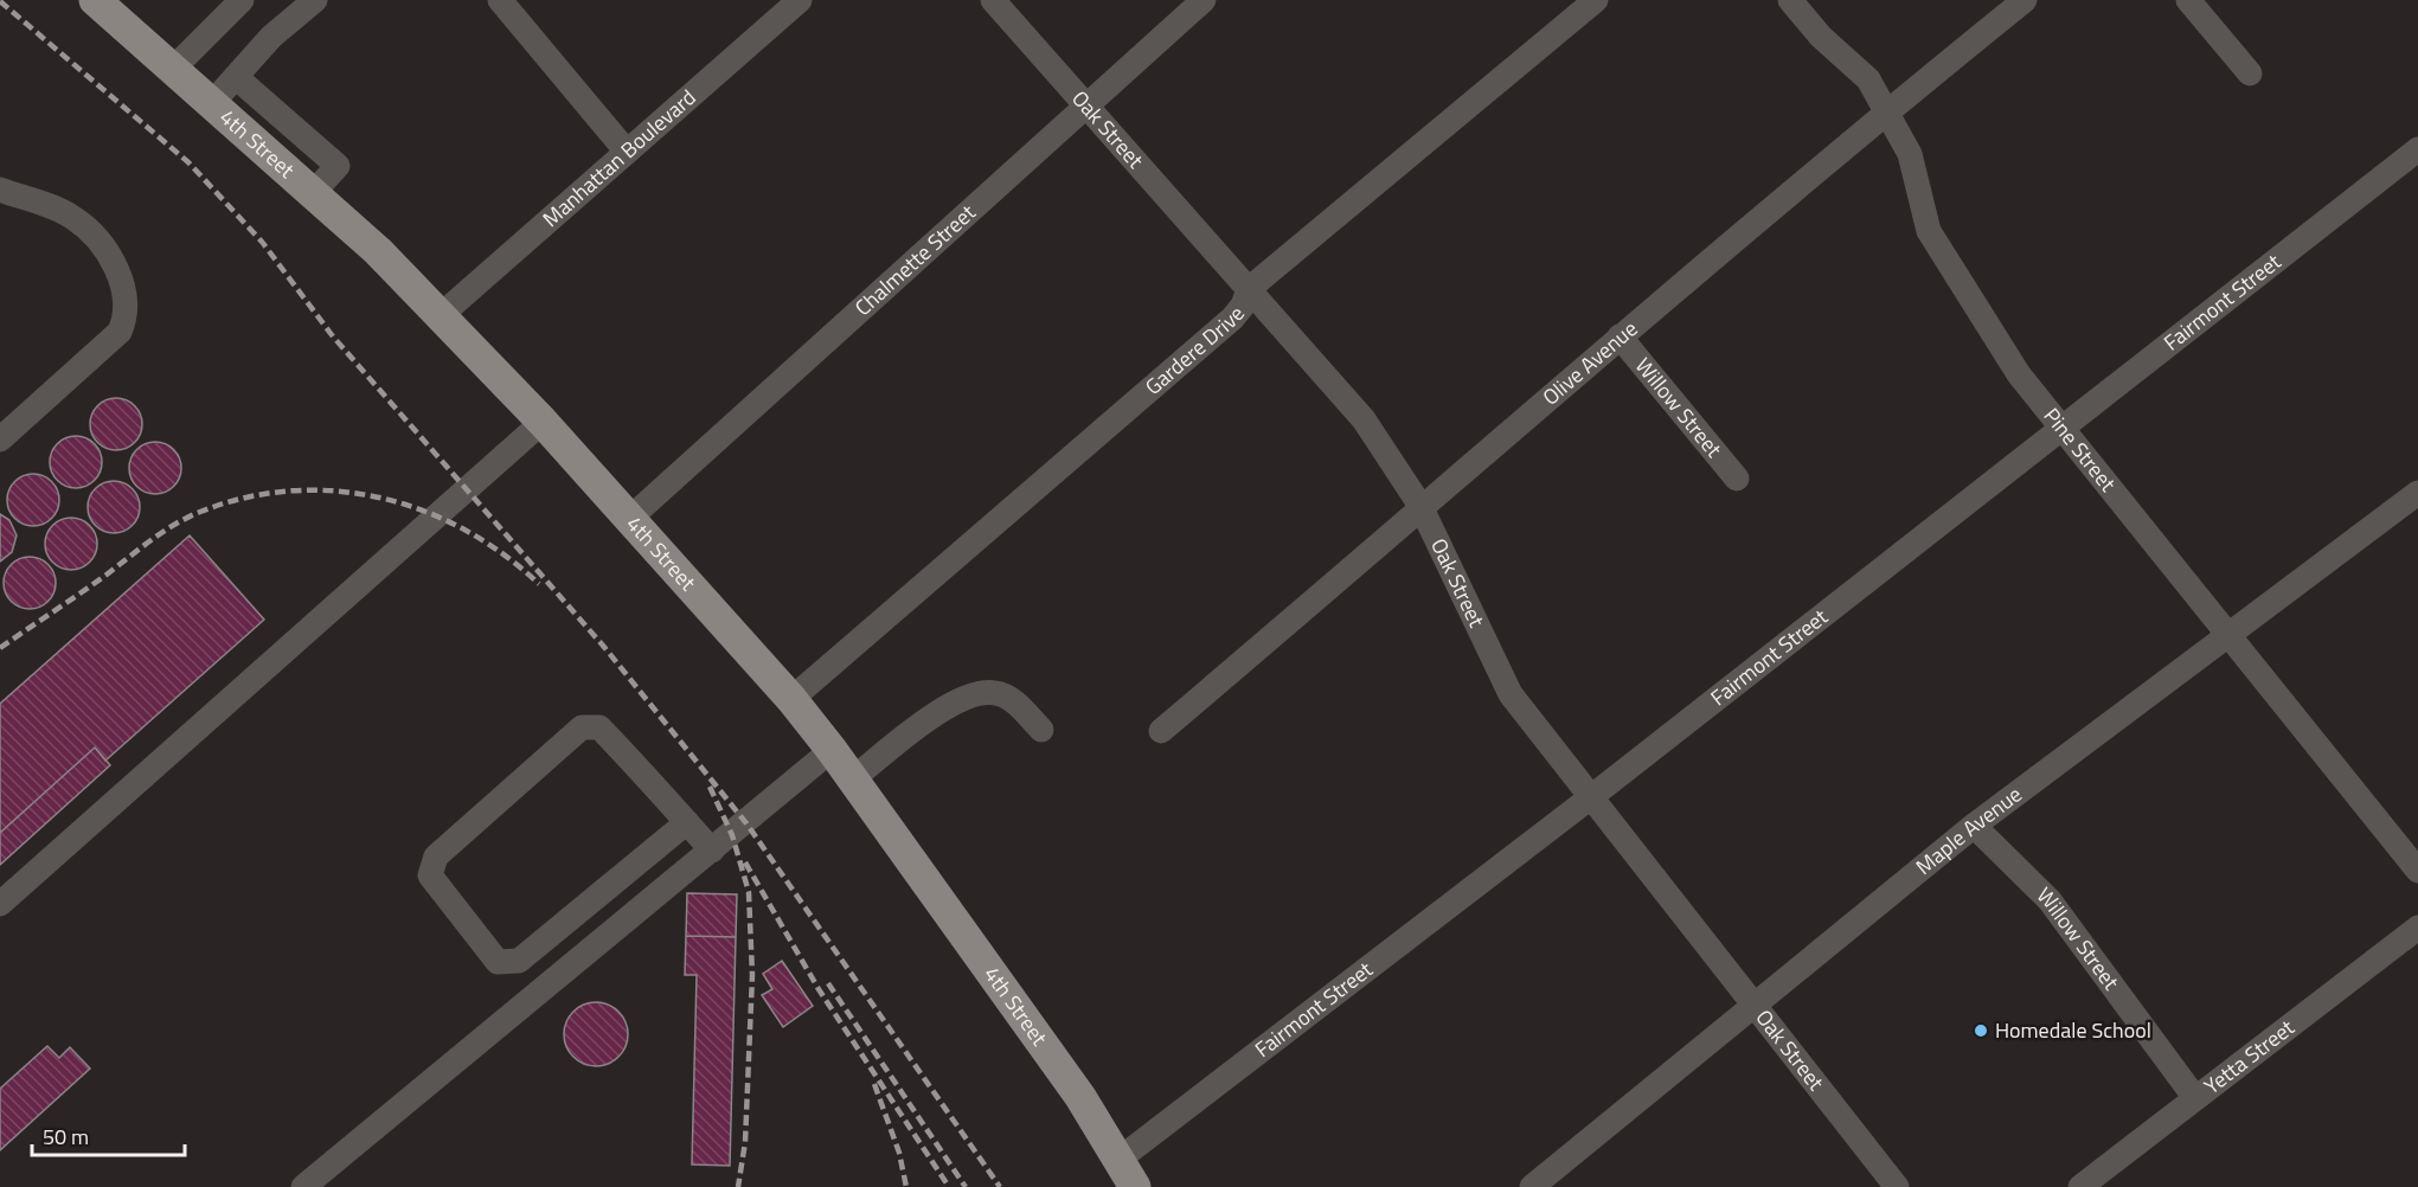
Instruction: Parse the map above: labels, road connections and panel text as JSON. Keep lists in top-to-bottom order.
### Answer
{
  "streets": {
    "main road": ["4th Street"],
    "street": [
      "Oak Street",
      "Manhattan Boulevard",
      "Chalmette Street",
      "Fairmont Street",
      "Gardere Drive",
      "Olive Avenue",
      "Willow Street",
      "Pine Street",
      "Maple Avenue",
      "Yetta Street"
    ]
  },
  "crossings": [
    ["Oak Street", "Chalmette Street"],
    ["Oak Street", "Fairmont Street"],
    ["Oak Street", "Gardere Drive"],
    ["Oak Street", "Olive Avenue"],
    ["Oak Street", "Maple Avenue"],
    ["4th Street", "Manhattan Boulevard"],
    ["4th Street", "Chalmette Street"],
    ["4th Street", "Fairmont Street"],
    ["4th Street", "Gardere Drive"],
    ["Fairmont Street", "Pine Street"],
    ["Olive Avenue", "Willow Street"],
    ["Olive Avenue", "Pine Street"],
    ["Willow Street", "Maple Avenue"],
    ["Willow Street", "Yetta Street"],
    ["Pine Street", "Maple Avenue"]
  ],
  "places": ["Homedale School"],
  "scale_bar": "50 m"
}
